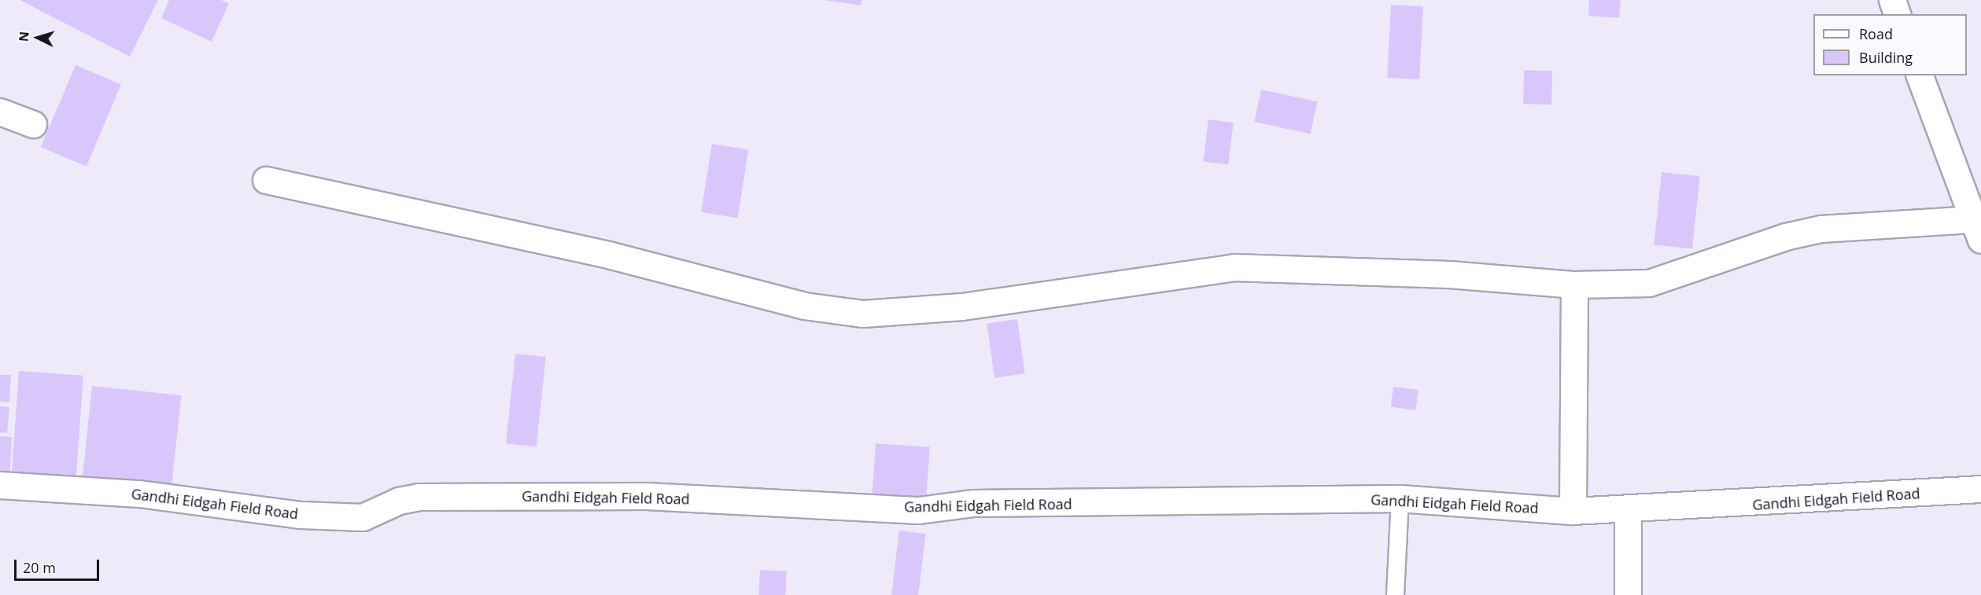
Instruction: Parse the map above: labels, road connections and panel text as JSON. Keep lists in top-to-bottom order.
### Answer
{
  "streets": {
    "street": ["Gandhi Eidgah Field Road"]
  },
  "legend": ["Road", "Building"],
  "scale_bar": "20 m",
  "north": "left"
}
